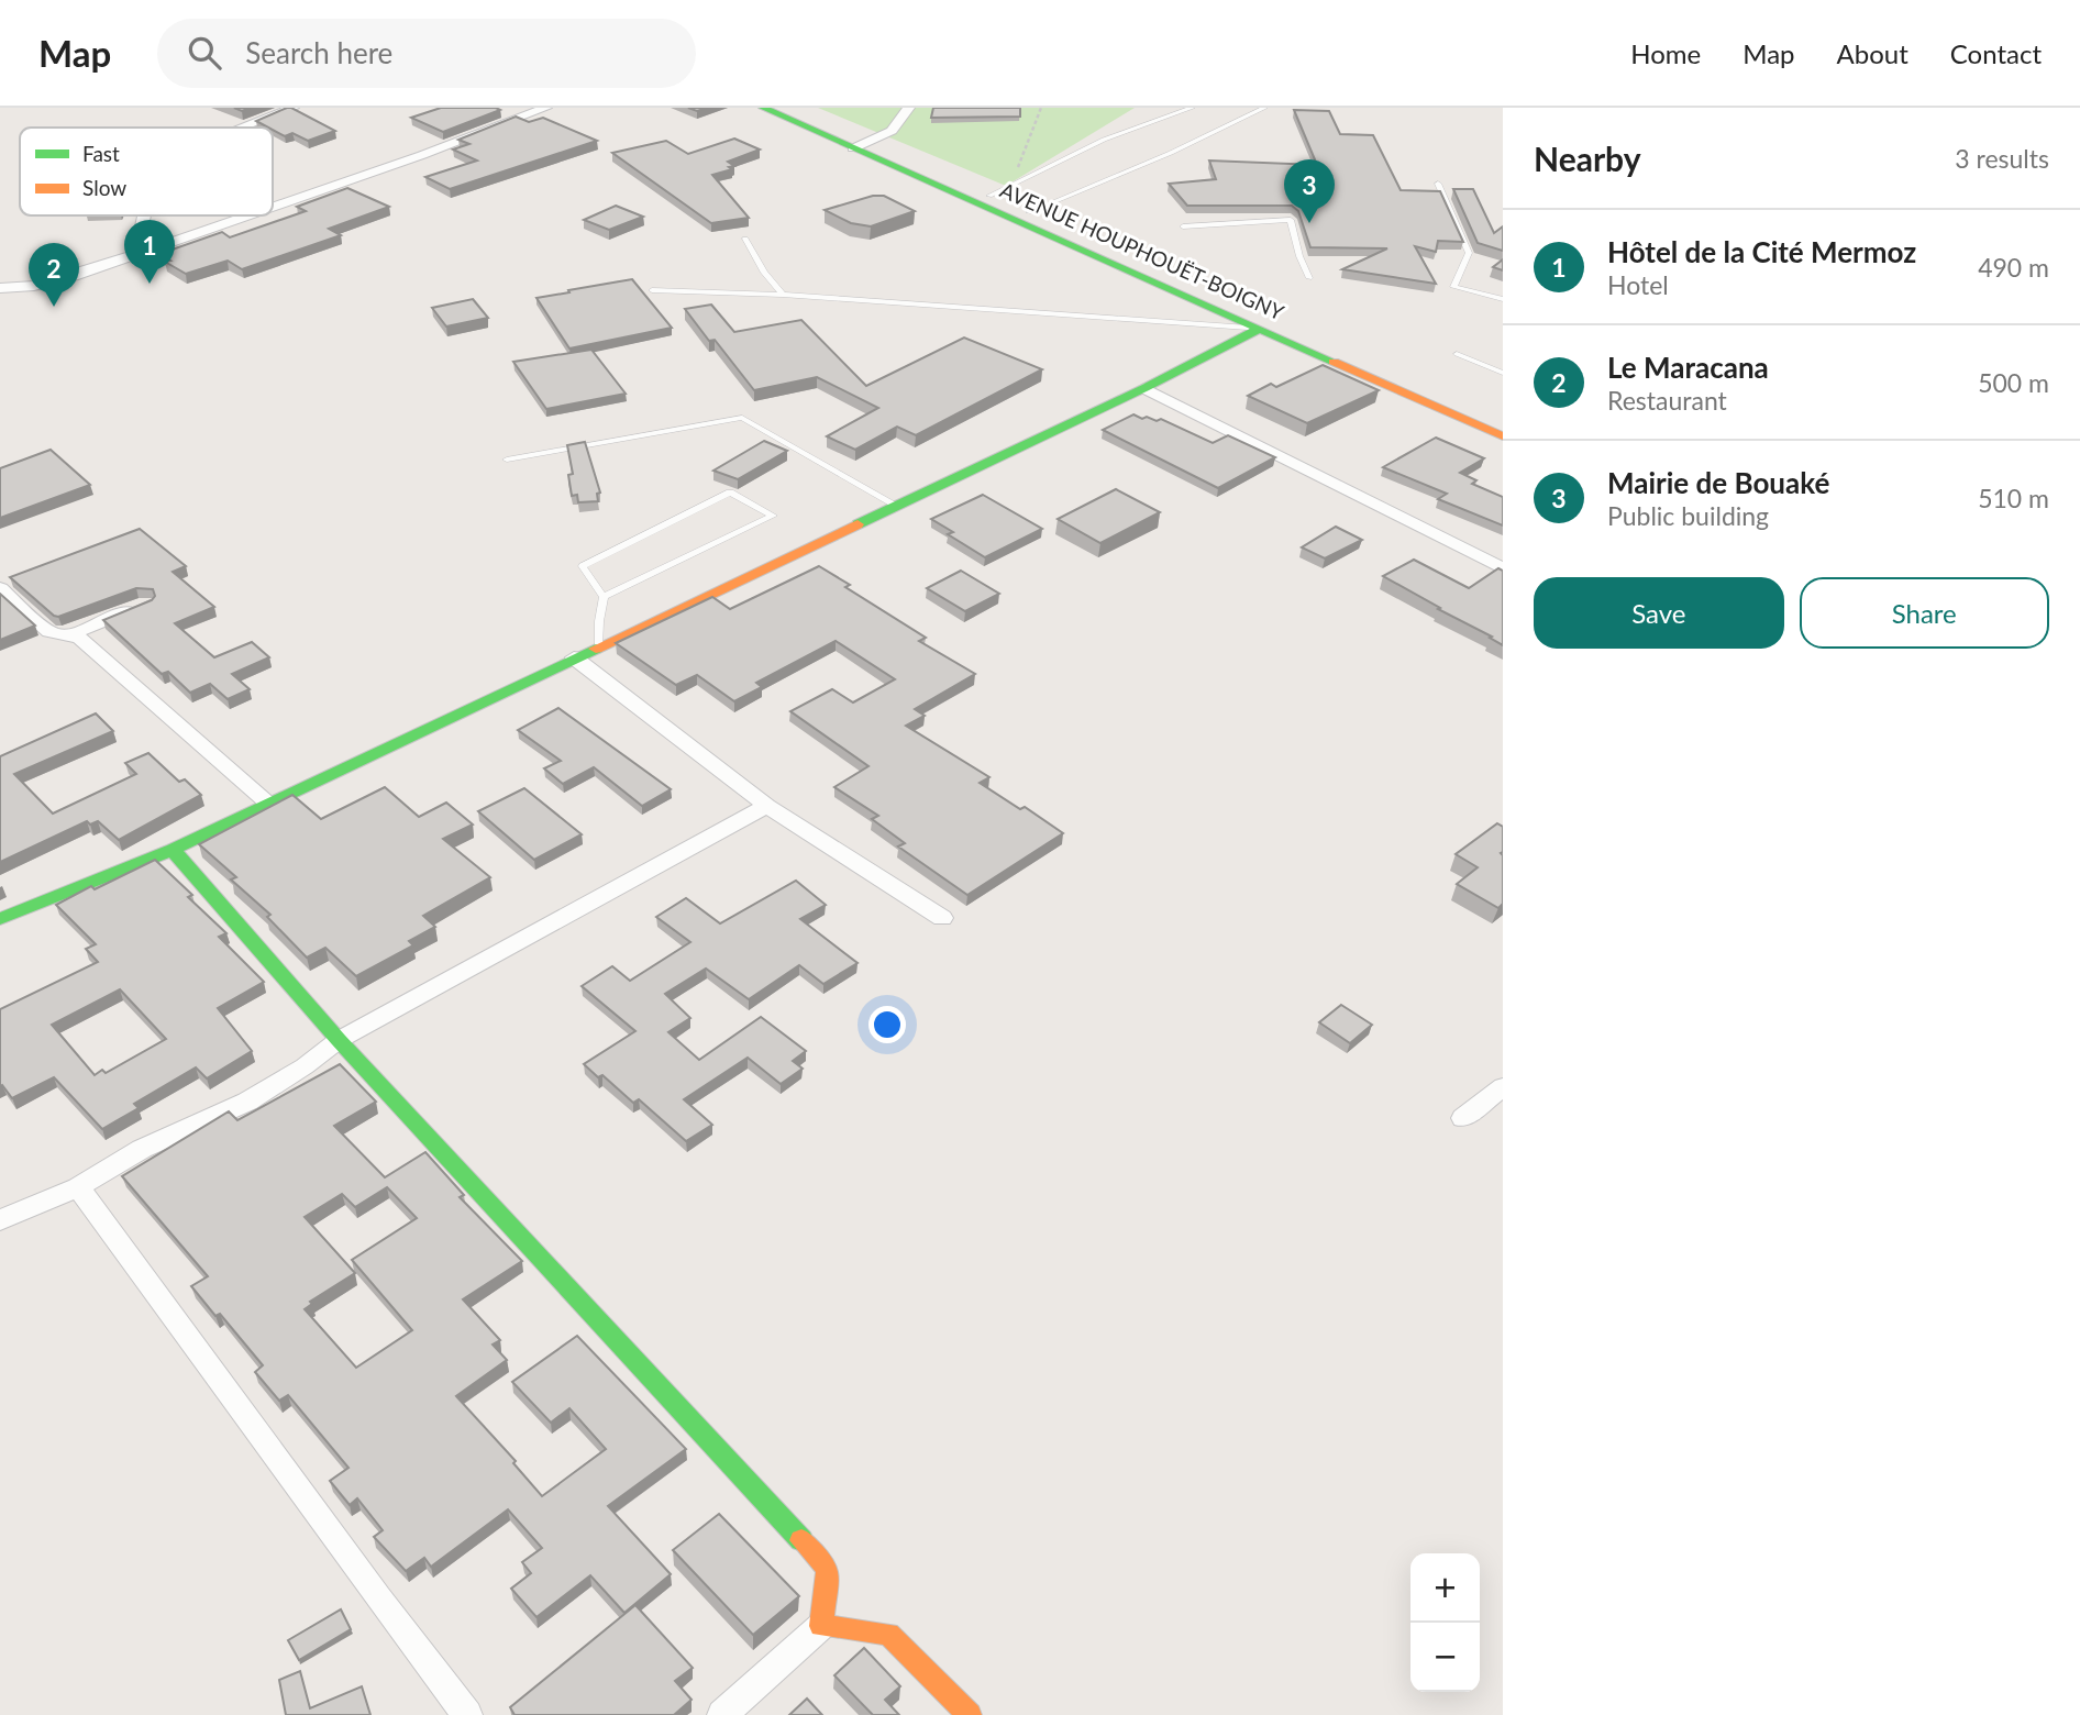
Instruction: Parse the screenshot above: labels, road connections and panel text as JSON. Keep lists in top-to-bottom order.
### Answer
{
  "streets": {
    "main road": ["AVENUE HOUPHOUËT-BOIGNY"]
  },
  "legend": ["Fast", "Slow"],
  "page": {
    "header": "Map",
    "search": "Search here",
    "nav": [
      "Home",
      "Map",
      "About",
      "Contact"
    ],
    "heading": ["Nearby", "3 results"],
    "pins": ["3", "1", "2"],
    "list": [
      {
        "mark": "1",
        "name": "Hôtel de la Cité Mermoz",
        "note": "Hotel",
        "value": "490 m"
      },
      {
        "mark": "2",
        "name": "Le Maracana",
        "note": "Restaurant",
        "value": "500 m"
      },
      {
        "mark": "3",
        "name": "Mairie de Bouaké",
        "note": "Public building",
        "value": "510 m"
      }
    ],
    "buttons": ["Save", "Share"],
    "map_buttons": ["+", "−"]
  }
}
